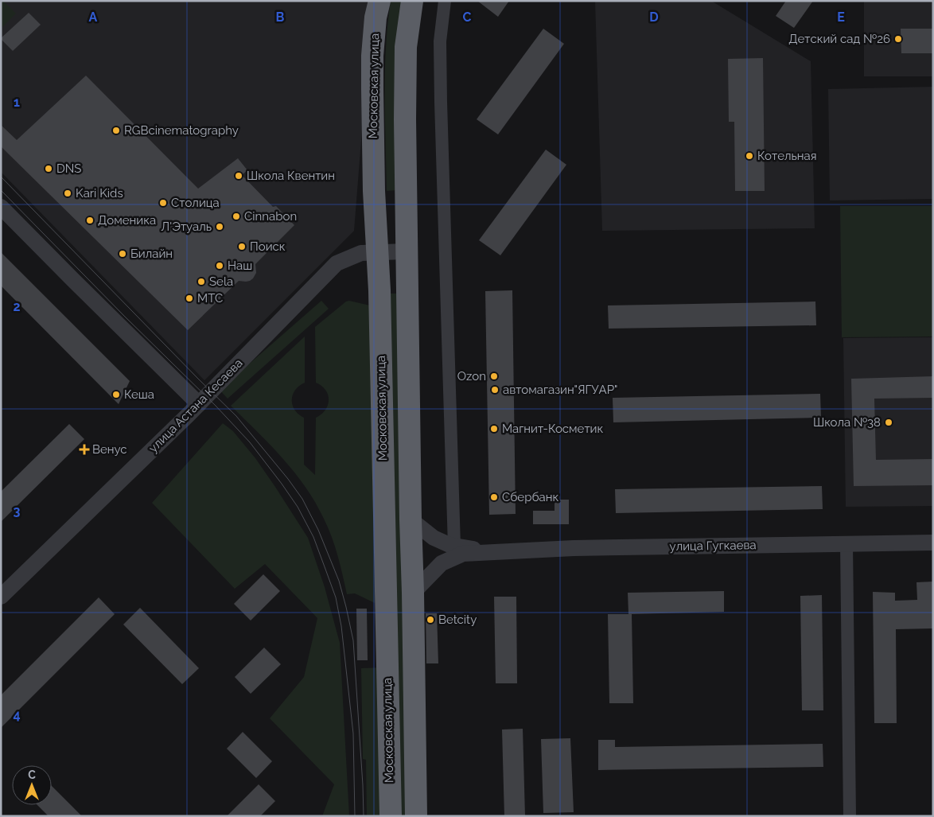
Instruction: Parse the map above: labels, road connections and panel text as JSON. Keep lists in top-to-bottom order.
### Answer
{
  "streets": {
    "highway": ["Московская улица"],
    "street": ["улица Астана Кесаева", "улица Гугкаева"]
  },
  "crossings": [
    ["Московская улица", "улица Астана Кесаева"]
  ],
  "places": {
    "other": [
      "Детский сад №26",
      "RGBcinematography",
      "Котельная",
      "DNS",
      "Школа Квентин",
      "Kari Kids",
      "Столица",
      "Cinnabon",
      "Доменика",
      "Л'Этуаль",
      "Поиск",
      "Билайн",
      "Наш",
      "Sela",
      "МТС",
      "Ozon",
      "автомагазин\"ЯГУАР\"",
      "Кеша",
      "Школа №38",
      "Магнит-Косметик",
      "Сбербанк",
      "Betcity"
    ],
    "health": ["Венус"]
  },
  "north": "top",
  "grid": {
    "columns": [
      "A",
      "B",
      "C",
      "D",
      "E"
    ],
    "rows": [
      "1",
      "2",
      "3",
      "4"
    ]
  }
}
